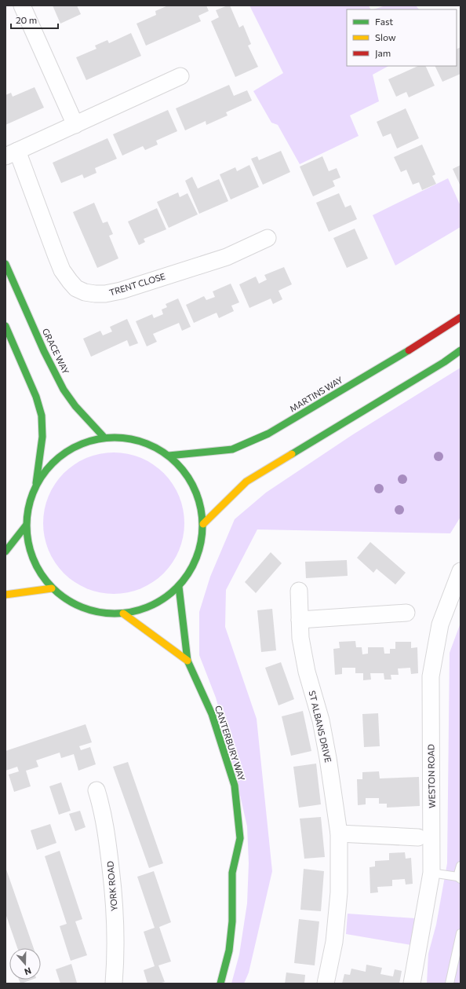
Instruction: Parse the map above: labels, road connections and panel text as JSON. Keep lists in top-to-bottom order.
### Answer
{
  "streets": {
    "main road": ["GRACE WAY", "MARTINS WAY", "CANTERBURY WAY"],
    "street": [
      "TRENT CLOSE",
      "ST ALBANS DRIVE",
      "WESTON ROAD",
      "YORK ROAD"
    ]
  },
  "legend": ["Fast", "Slow", "Jam"],
  "scale_bar": "20 m",
  "north": "bottom"
}
